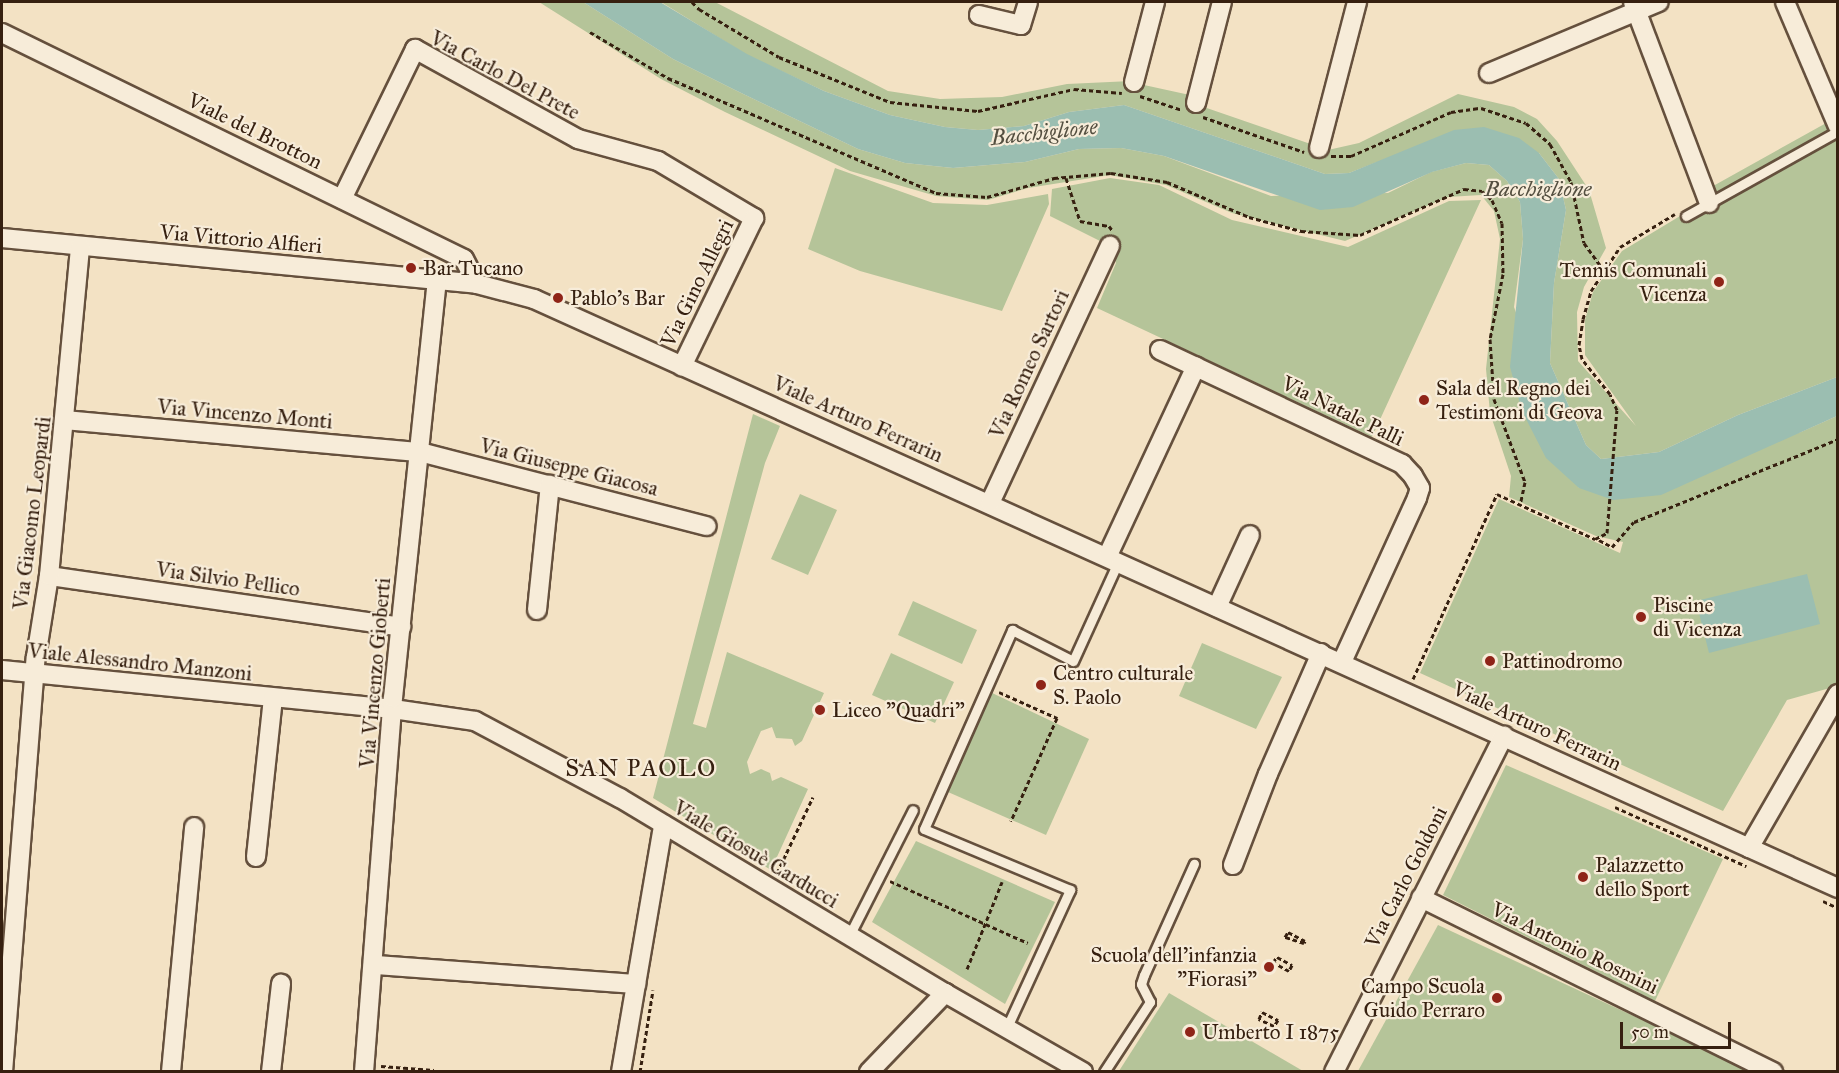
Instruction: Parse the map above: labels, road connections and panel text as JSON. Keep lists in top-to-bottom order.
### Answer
{
  "streets": {
    "street": [
      "Via Carlo Del Prete",
      "Viale del Brotton",
      "Via Vittorio Alfieri",
      "Via Gino Allegri",
      "Via Romeo Sartori",
      "Via Natale Palli",
      "Via Vincenzo Monti",
      "Viale Arturo Ferrarin",
      "Via Giuseppe Giacosa",
      "Via Giacomo Leopardi",
      "Via Silvio Pellico",
      "Viale Alessandro Manzoni",
      "Via Vincenzo Gioberti",
      "Viale Giosuè Carducci",
      "Via Carlo Goldoni",
      "Via Antonio Rosmini"
    ]
  },
  "crossings": [
    ["Via Carlo Del Prete", "Viale del Brotton"],
    ["Via Carlo Del Prete", "Via Gino Allegri"],
    ["Viale del Brotton", "Via Vittorio Alfieri"],
    ["Viale del Brotton", "Viale Arturo Ferrarin"],
    ["Via Vittorio Alfieri", "Viale Arturo Ferrarin"],
    ["Via Vittorio Alfieri", "Via Giacomo Leopardi"],
    ["Via Vittorio Alfieri", "Via Vincenzo Gioberti"],
    ["Via Gino Allegri", "Viale Arturo Ferrarin"],
    ["Via Romeo Sartori", "Viale Arturo Ferrarin"],
    ["Via Natale Palli", "Viale Arturo Ferrarin"],
    ["Via Vincenzo Monti", "Via Giuseppe Giacosa"],
    ["Via Vincenzo Monti", "Via Giacomo Leopardi"],
    ["Via Vincenzo Monti", "Via Vincenzo Gioberti"],
    ["Viale Arturo Ferrarin", "Via Carlo Goldoni"],
    ["Via Giuseppe Giacosa", "Via Vincenzo Gioberti"],
    ["Via Giacomo Leopardi", "Via Silvio Pellico"],
    ["Via Giacomo Leopardi", "Viale Alessandro Manzoni"],
    ["Via Silvio Pellico", "Via Vincenzo Gioberti"],
    ["Viale Alessandro Manzoni", "Via Vincenzo Gioberti"],
    ["Viale Alessandro Manzoni", "Viale Giosuè Carducci"],
    ["Via Vincenzo Gioberti", "Viale Giosuè Carducci"],
    ["Via Carlo Goldoni", "Via Antonio Rosmini"]
  ],
  "districts": ["SAN PAOLO"],
  "water": ["Bacchiglione"],
  "places": [
    "Bar Tucano",
    "Tennis Comunali Vicenza",
    "Pablo's Bar",
    "Sala del Regno dei Testimoni di Geova",
    "Piscine di Vicenza",
    "Pattinodromo",
    "Centro culturale S. Paolo",
    "Liceo \"Quadri\"",
    "Palazzetto dello Sport",
    "Scuola dell'infanzia \"Fiorasi\"",
    "Campo Scuola Guido Perraro",
    "Umberto I 1875"
  ],
  "scale_bar": "50 m"
}
